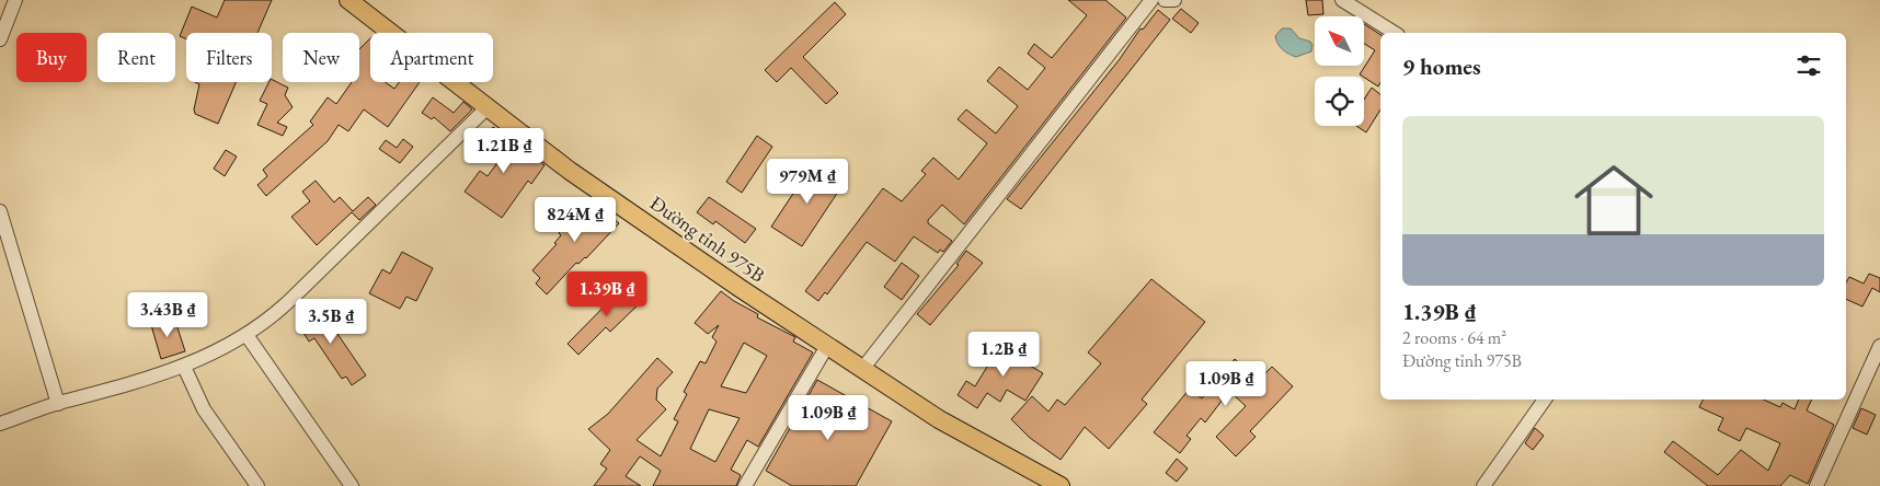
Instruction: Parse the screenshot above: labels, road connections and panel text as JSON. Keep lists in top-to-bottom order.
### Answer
{
  "streets": {
    "main road": ["Đường tỉnh 975B"]
  },
  "north": "top left",
  "page": {
    "chip": [
      "Buy",
      "Rent",
      "Filters",
      "New",
      "Apartment"
    ],
    "heading": "9 homes",
    "list": [
      {
        "name": "1.39B ₫",
        "note": "2 rooms · 64 m² · Đường tỉnh 975B"
      }
    ],
    "price": [
      "1.21B ₫",
      "979M ₫",
      "824M ₫",
      "1.39B ₫",
      "3.43B ₫",
      "3.5B ₫",
      "1.2B ₫",
      "1.09B ₫",
      "1.09B ₫"
    ]
  }
}
